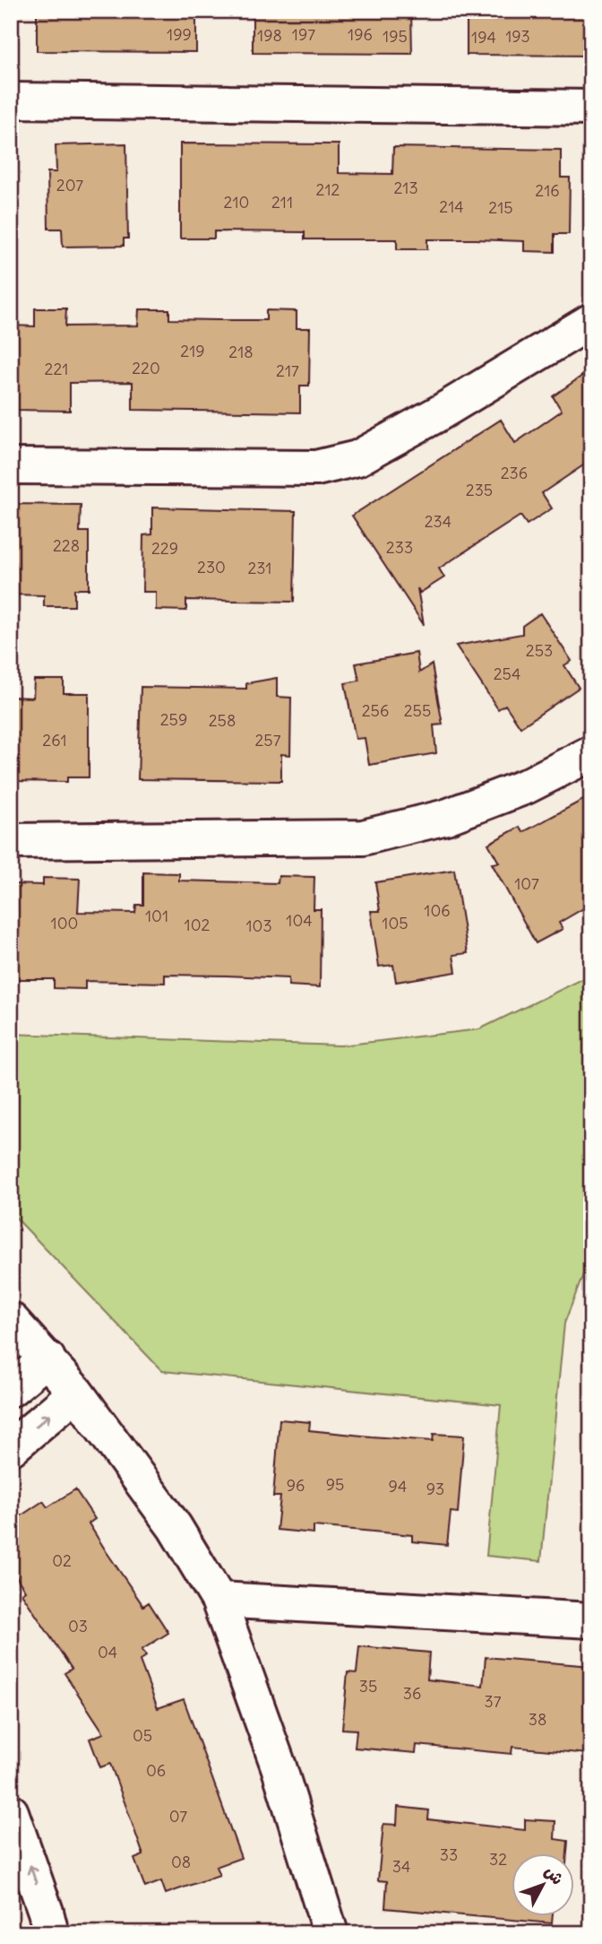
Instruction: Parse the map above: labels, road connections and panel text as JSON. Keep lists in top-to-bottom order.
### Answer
{
  "house_numbers": [
    "199",
    "197",
    "196",
    "198",
    "195",
    "193",
    "194",
    "207",
    "213",
    "212",
    "216",
    "210",
    "211",
    "214",
    "215",
    "219",
    "218",
    "220",
    "221",
    "217",
    "236",
    "235",
    "234",
    "228",
    "233",
    "229",
    "230",
    "231",
    "253",
    "254",
    "256",
    "255",
    "259",
    "258",
    "261",
    "257",
    "107",
    "106",
    "101",
    "104",
    "100",
    "105",
    "102",
    "103",
    "95",
    "96",
    "94",
    "93",
    "02",
    "03",
    "04",
    "35",
    "36",
    "37",
    "38",
    "05",
    "06",
    "07",
    "33",
    "32",
    "08",
    "34"
  ],
  "north": "top right"
}
